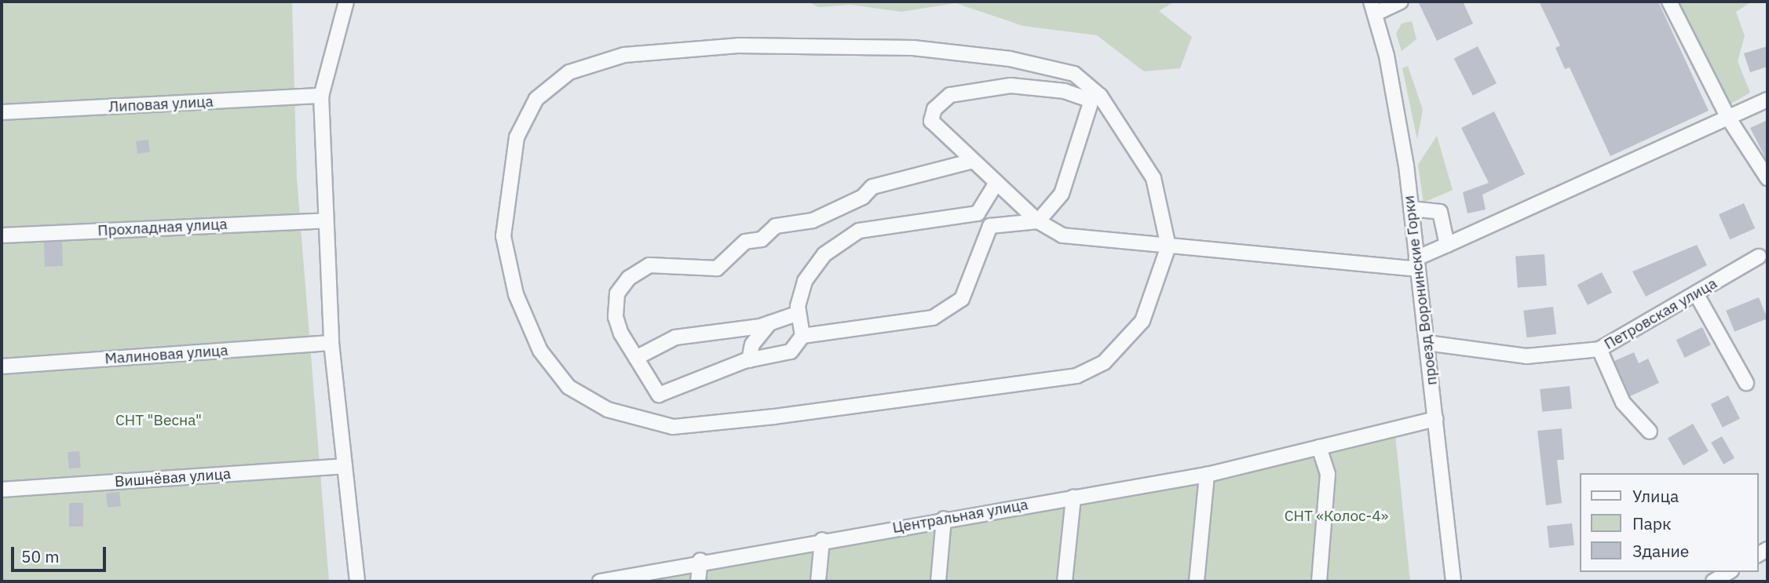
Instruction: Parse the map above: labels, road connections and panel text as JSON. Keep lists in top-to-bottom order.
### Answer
{
  "streets": {
    "street": [
      "Липовая улица",
      "Прохладная улица",
      "проезд Воронинские Горки",
      "Петровская улица",
      "Малиновая улица",
      "Вишнёвая улица",
      "Центральная улица"
    ]
  },
  "crossings": [
    ["проезд Воронинские Горки", "Петровская улица"],
    ["проезд Воронинские Горки", "Центральная улица"]
  ],
  "parks": ["СНТ \"Весна\"", "СНТ «Колос-4»"],
  "legend": ["Улица", "Парк", "Здание"],
  "scale_bar": "50 m"
}
